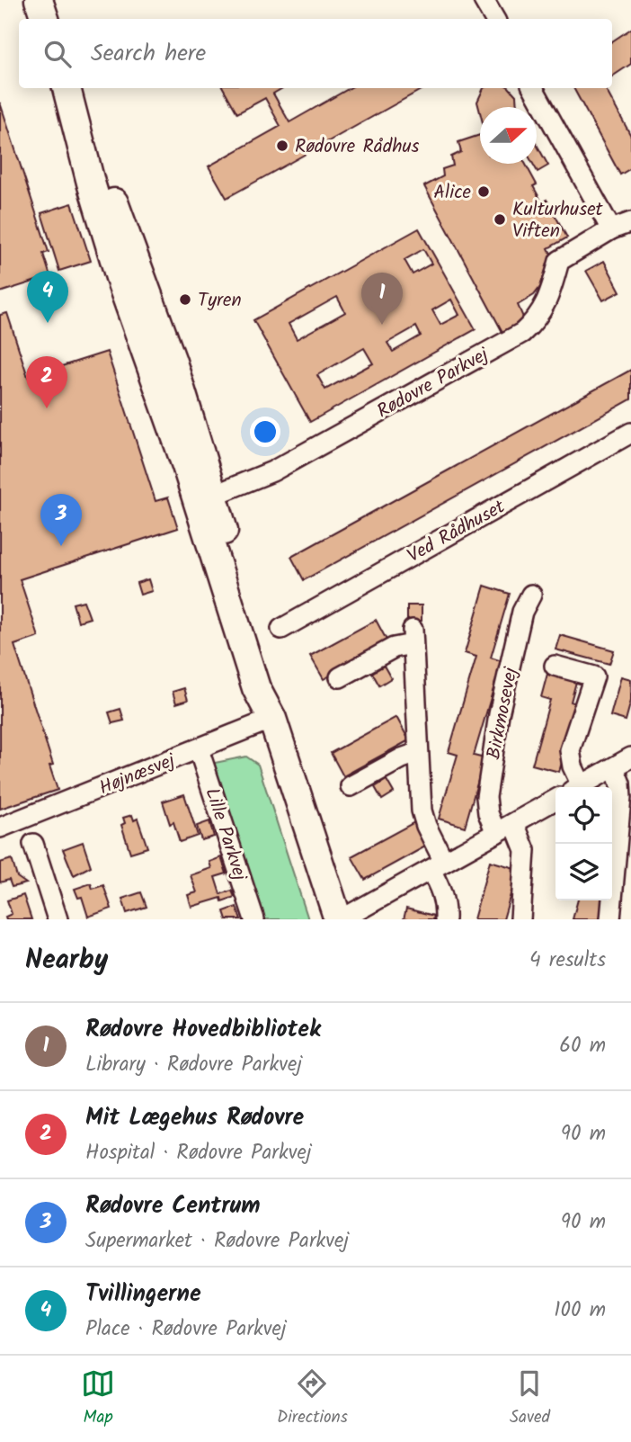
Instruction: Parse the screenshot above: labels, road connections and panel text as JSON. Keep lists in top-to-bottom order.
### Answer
{
  "streets": {
    "street": [
      "Rødovre Parkvej",
      "Ved Rådhuset",
      "Birkmosevej",
      "Højnæsvej",
      "Lille Parkvej"
    ]
  },
  "crossings": [
    ["Højnæsvej", "Lille Parkvej"]
  ],
  "places": [
    "Rødovre Rådhus",
    "Alice",
    "Kulturhuset Viften",
    "Tyren"
  ],
  "north": "right",
  "page": {
    "search": "Search here",
    "pins": [
      "4",
      "1",
      "2",
      "3"
    ],
    "heading": ["Nearby", "4 results"],
    "list": [
      {
        "mark": "1",
        "name": "Rødovre Hovedbibliotek",
        "note": "Library · Rødovre Parkvej",
        "value": "60 m"
      },
      {
        "mark": "2",
        "name": "Mit Lægehus Rødovre",
        "note": "Hospital · Rødovre Parkvej",
        "value": "90 m"
      },
      {
        "mark": "3",
        "name": "Rødovre Centrum",
        "note": "Supermarket · Rødovre Parkvej",
        "value": "90 m"
      },
      {
        "mark": "4",
        "name": "Tvillingerne",
        "note": "Place · Rødovre Parkvej",
        "value": "100 m"
      }
    ],
    "nav": ["Map", "Directions", "Saved"]
  }
}
